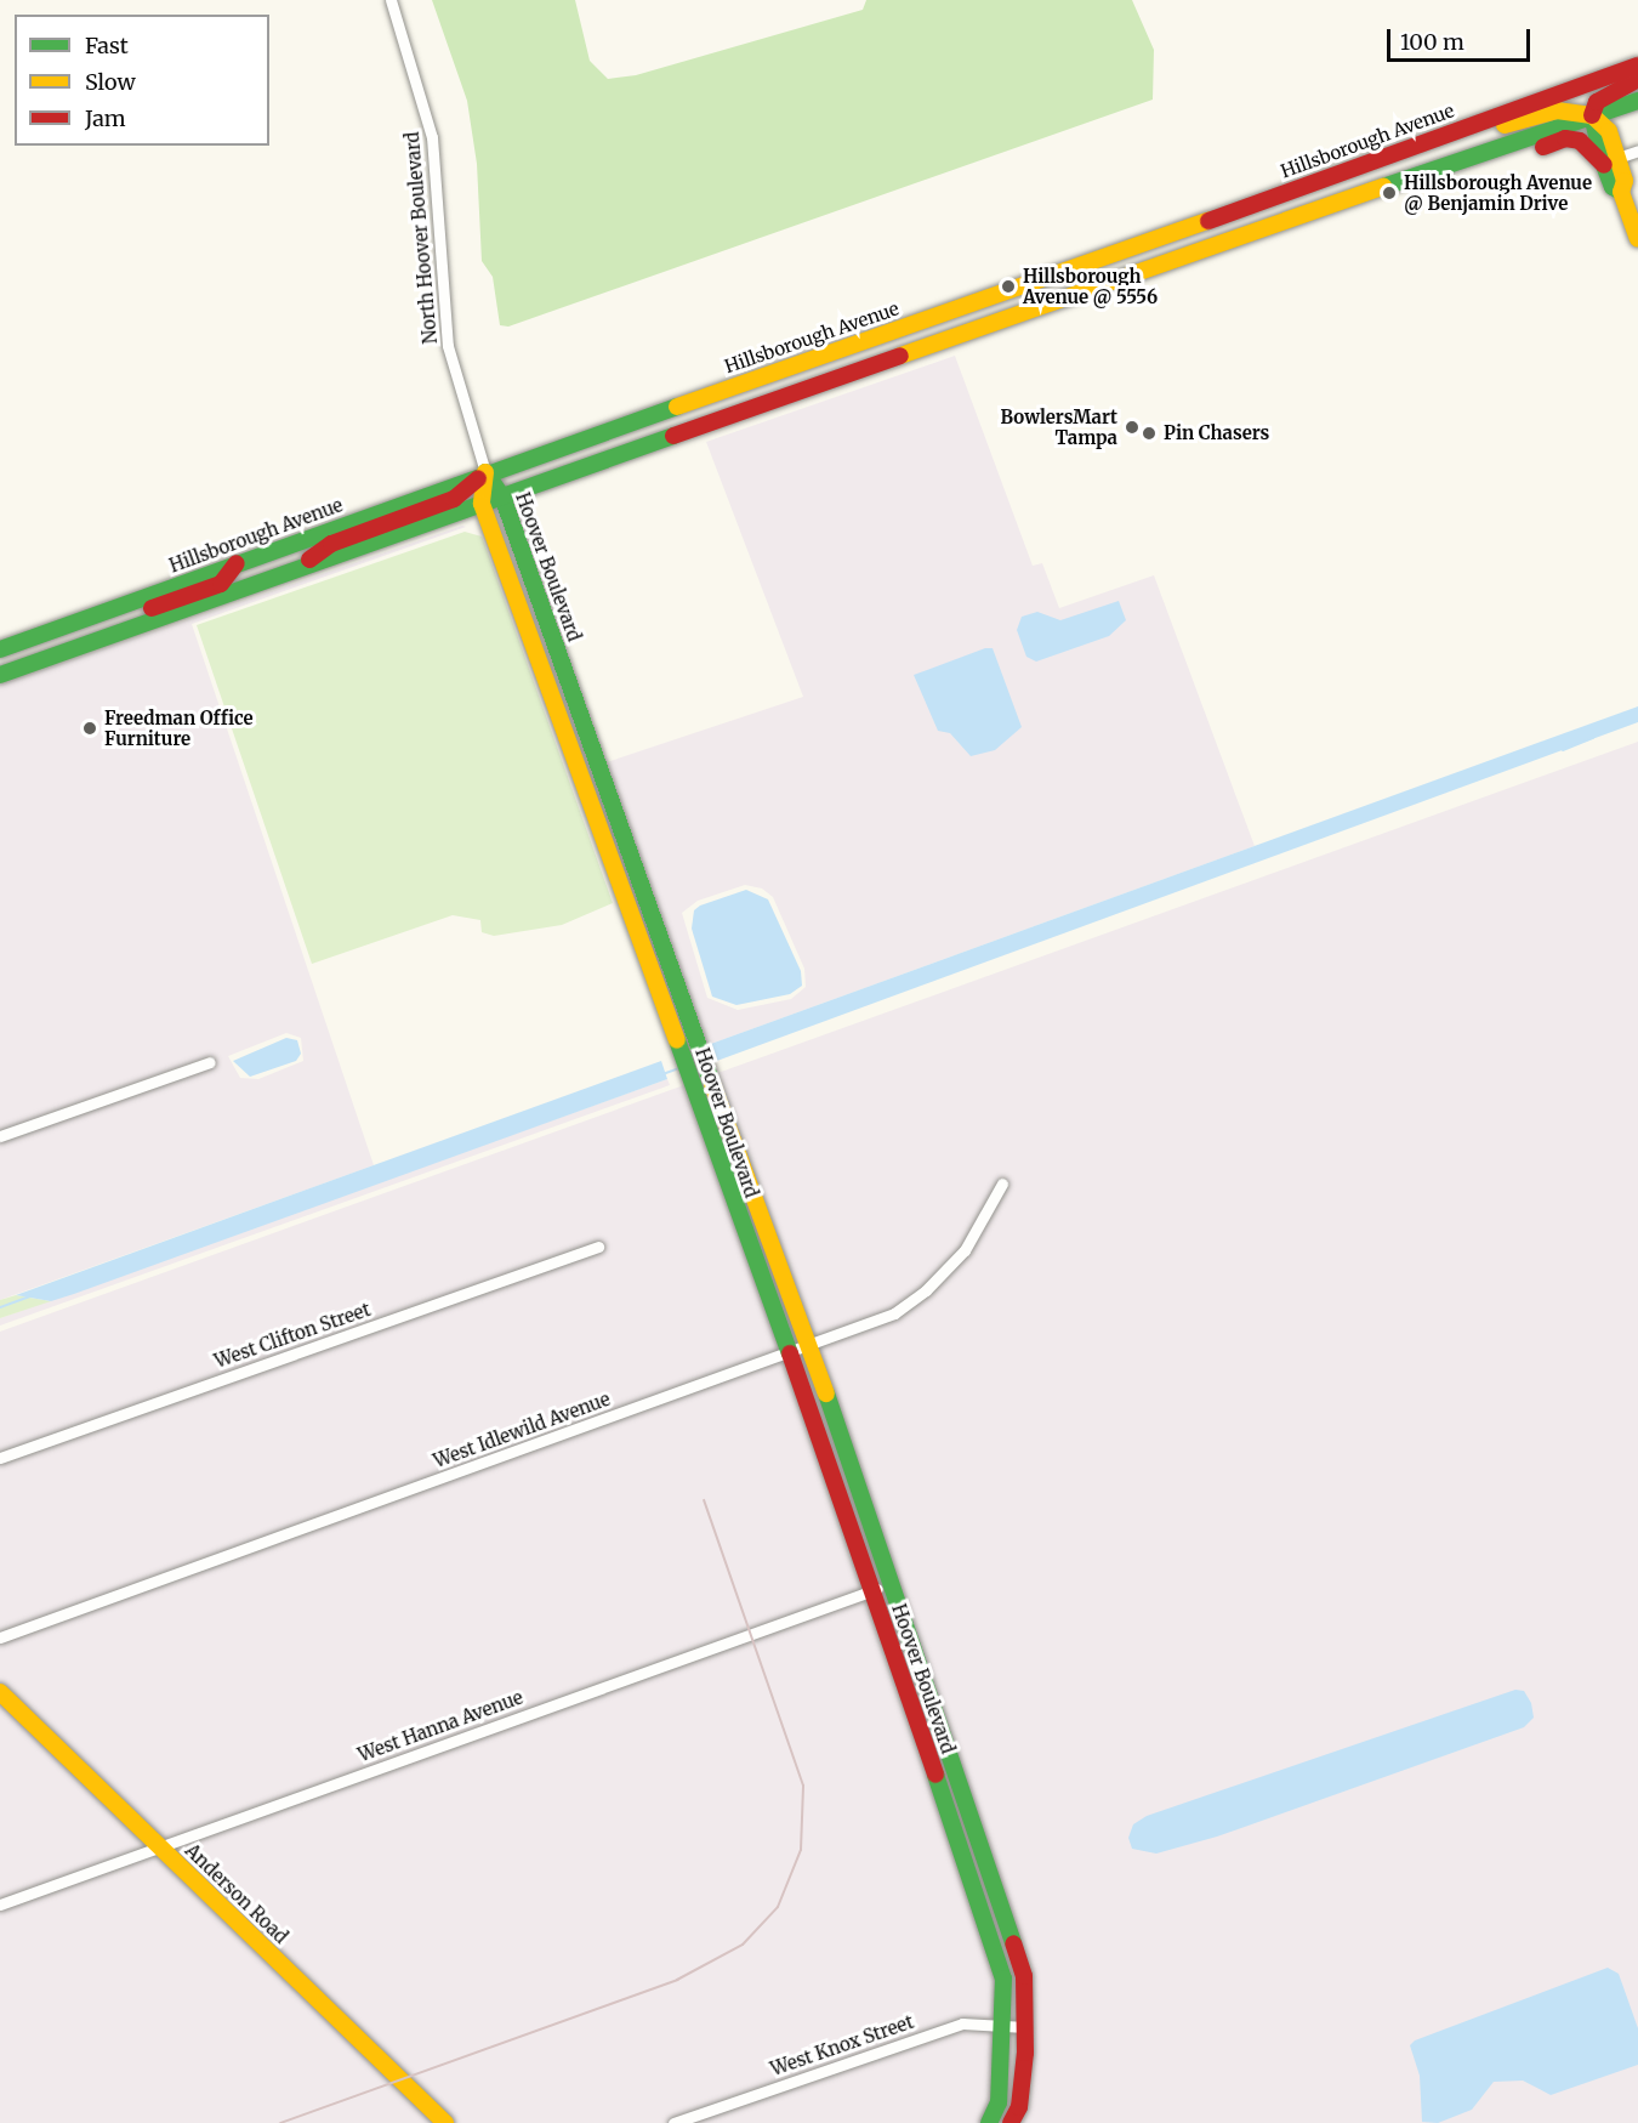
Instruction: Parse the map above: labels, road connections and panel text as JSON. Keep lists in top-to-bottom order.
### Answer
{
  "streets": {
    "main road": ["Hillsborough Avenue", "Hoover Boulevard", "Anderson Road"],
    "street": [
      "North Hoover Boulevard",
      "West Clifton Street",
      "West Idlewild Avenue",
      "West Hanna Avenue",
      "West Knox Street"
    ]
  },
  "crossings": [
    ["Hillsborough Avenue", "North Hoover Boulevard"],
    ["Hillsborough Avenue", "Hoover Boulevard"],
    ["North Hoover Boulevard", "Hoover Boulevard"],
    ["Hoover Boulevard", "West Idlewild Avenue"],
    ["Hoover Boulevard", "West Hanna Avenue"],
    ["Hoover Boulevard", "West Knox Street"],
    ["West Hanna Avenue", "Anderson Road"]
  ],
  "places": [
    "Hillsborough Avenue @ Benjamin Drive",
    "Hillsborough Avenue @ 5556",
    "BowlersMart Tampa",
    "Pin Chasers",
    "Freedman Office Furniture"
  ],
  "legend": ["Fast", "Slow", "Jam"],
  "scale_bar": "100 m"
}
